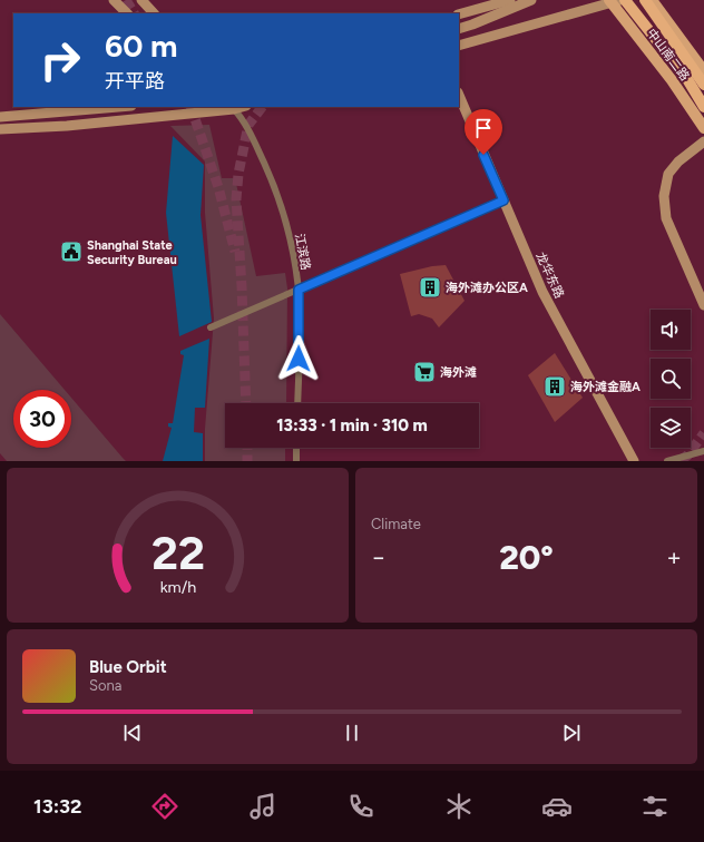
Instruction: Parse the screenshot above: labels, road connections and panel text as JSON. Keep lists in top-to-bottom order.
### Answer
{
  "streets": {
    "main road": ["中山南二路", "龙华东路"],
    "street": ["江滨路"]
  },
  "places": {
    "public building": ["Shanghai State Security Bureau"],
    "building": ["海外滩办公区A", "海外滩金融A"],
    "supermarket": ["海外滩"]
  },
  "page": {
    "turn": ["60 m", "开平路"],
    "limit": "30",
    "trip": "13:33 · 1 min · 310 m",
    "tile": "Climate",
    "heat": ["−", "20°", "+"],
    "song": ["Blue Orbit", "Sona"],
    "tabs": "13:32",
    "gauge": ["22", "km/h"]
  }
}
